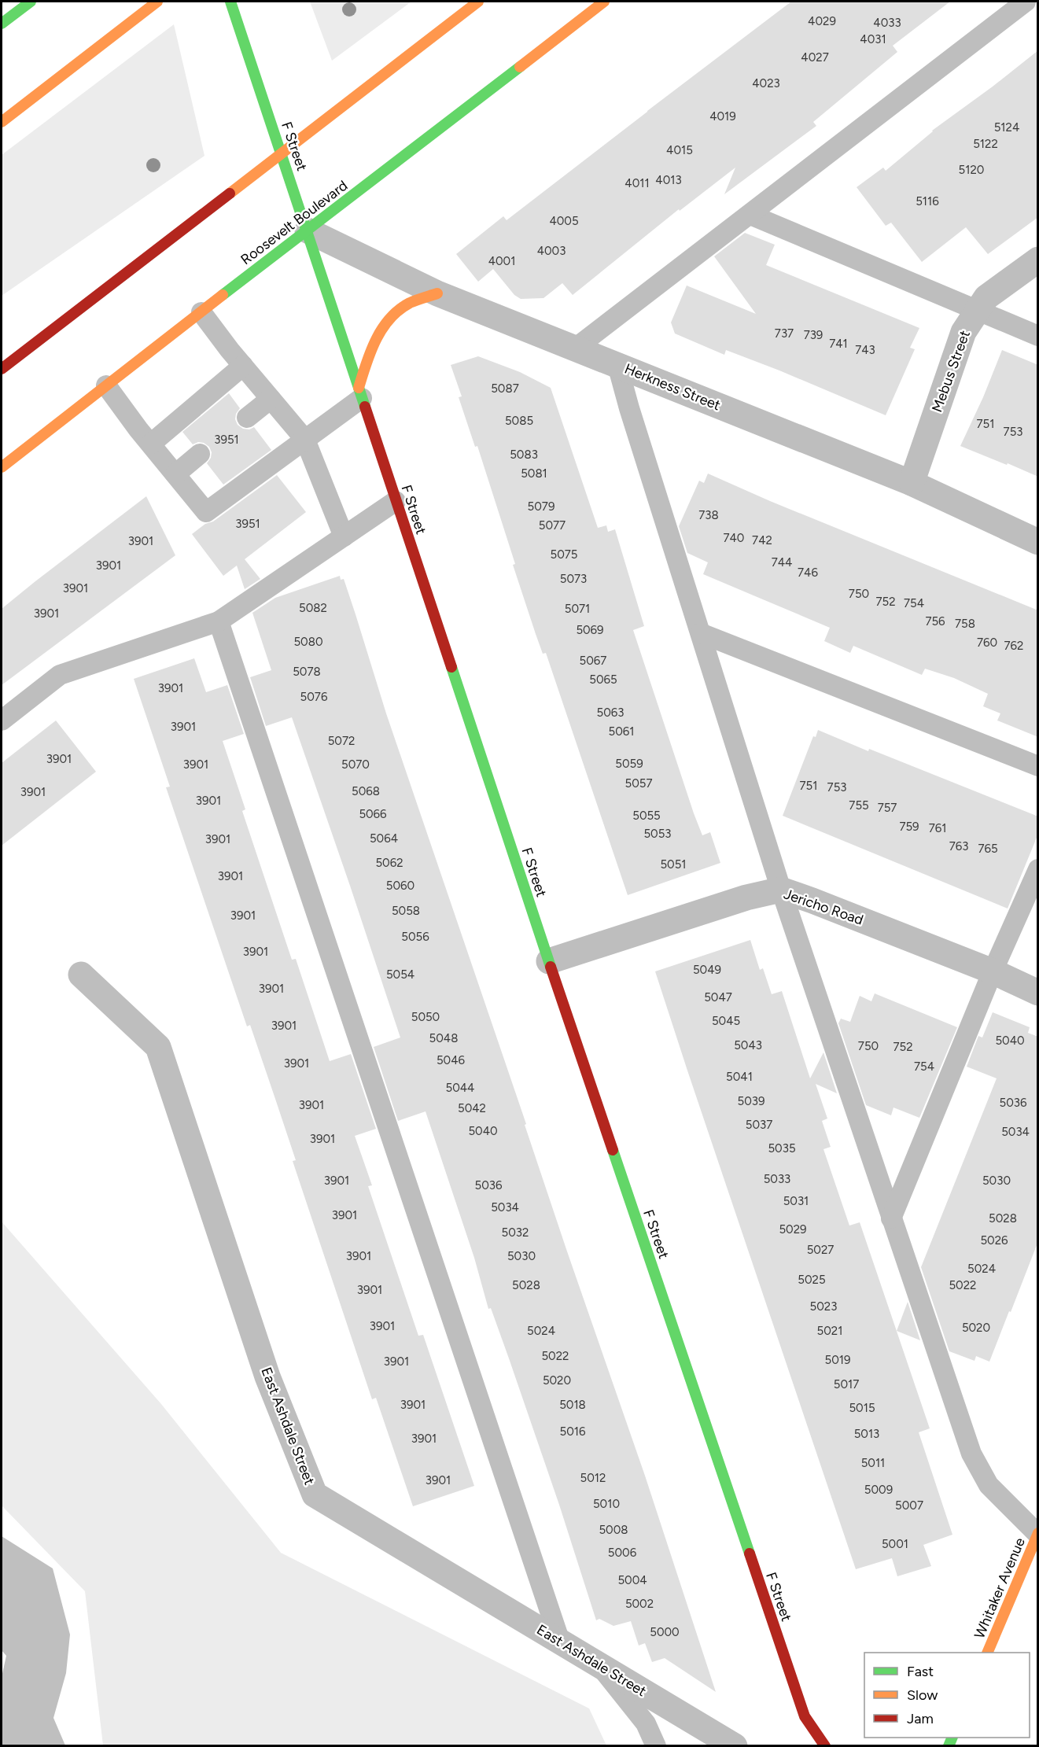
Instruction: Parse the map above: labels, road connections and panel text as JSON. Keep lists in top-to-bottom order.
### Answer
{
  "streets": {
    "main road": ["F Street", "Roosevelt Boulevard", "Whitaker Avenue"],
    "street": [
      "Mebus Street",
      "Herkness Street",
      "Jericho Road",
      "East Ashdale Street"
    ]
  },
  "crossings": [
    ["F Street", "Roosevelt Boulevard"],
    ["F Street", "Herkness Street"],
    ["F Street", "Jericho Road"],
    ["Roosevelt Boulevard", "Herkness Street"],
    ["Mebus Street", "Herkness Street"]
  ],
  "house_numbers": [
    "4029",
    "4033",
    "4031",
    "4027",
    "4023",
    "4019",
    "5124",
    "5122",
    "4015",
    "5120",
    "4013",
    "4011",
    "5116",
    "4005",
    "4003",
    "4001",
    "737",
    "739",
    "741",
    "743",
    "5087",
    "5085",
    "751",
    "753",
    "3951",
    "5083",
    "5081",
    "5079",
    "738",
    "3951",
    "5077",
    "740",
    "742",
    "3901",
    "5075",
    "744",
    "3901",
    "746",
    "5073",
    "3901",
    "750",
    "752",
    "754",
    "5082",
    "5071",
    "3901",
    "756",
    "758",
    "5069",
    "5080",
    "760",
    "762",
    "5067",
    "5078",
    "5065",
    "3901",
    "5076",
    "5063",
    "3901",
    "5061",
    "5072",
    "3901",
    "5059",
    "3901",
    "5070",
    "5057",
    "751",
    "753",
    "5068",
    "3901",
    "3901",
    "755",
    "757",
    "5066",
    "5055",
    "759",
    "761",
    "5053",
    "5064",
    "3901",
    "763",
    "765",
    "5062",
    "5051",
    "3901",
    "5060",
    "5058",
    "3901",
    "5056",
    "3901",
    "5049",
    "5054",
    "3901",
    "5047",
    "5050",
    "5045",
    "3901",
    "5048",
    "5040",
    "5043",
    "750",
    "752",
    "5046",
    "3901",
    "754",
    "5041",
    "5044",
    "5039",
    "5036",
    "3901",
    "5042",
    "5037",
    "5040",
    "5034",
    "3901",
    "5035",
    "5033",
    "3901",
    "5030",
    "5036",
    "5031",
    "5034",
    "3901",
    "5028",
    "5029",
    "5032",
    "5026",
    "5027",
    "3901",
    "5030",
    "5024",
    "5025",
    "5028",
    "5022",
    "3901",
    "5023",
    "3901",
    "5020",
    "5024",
    "5021",
    "5022",
    "5019",
    "3901",
    "5020",
    "5017",
    "3901",
    "5018",
    "5015",
    "5016",
    "5013",
    "3901",
    "5011",
    "5012",
    "3901",
    "5009",
    "5010",
    "5007",
    "5008",
    "5001",
    "5006",
    "5004",
    "5002",
    "5000"
  ],
  "legend": ["Fast", "Slow", "Jam"]
}
